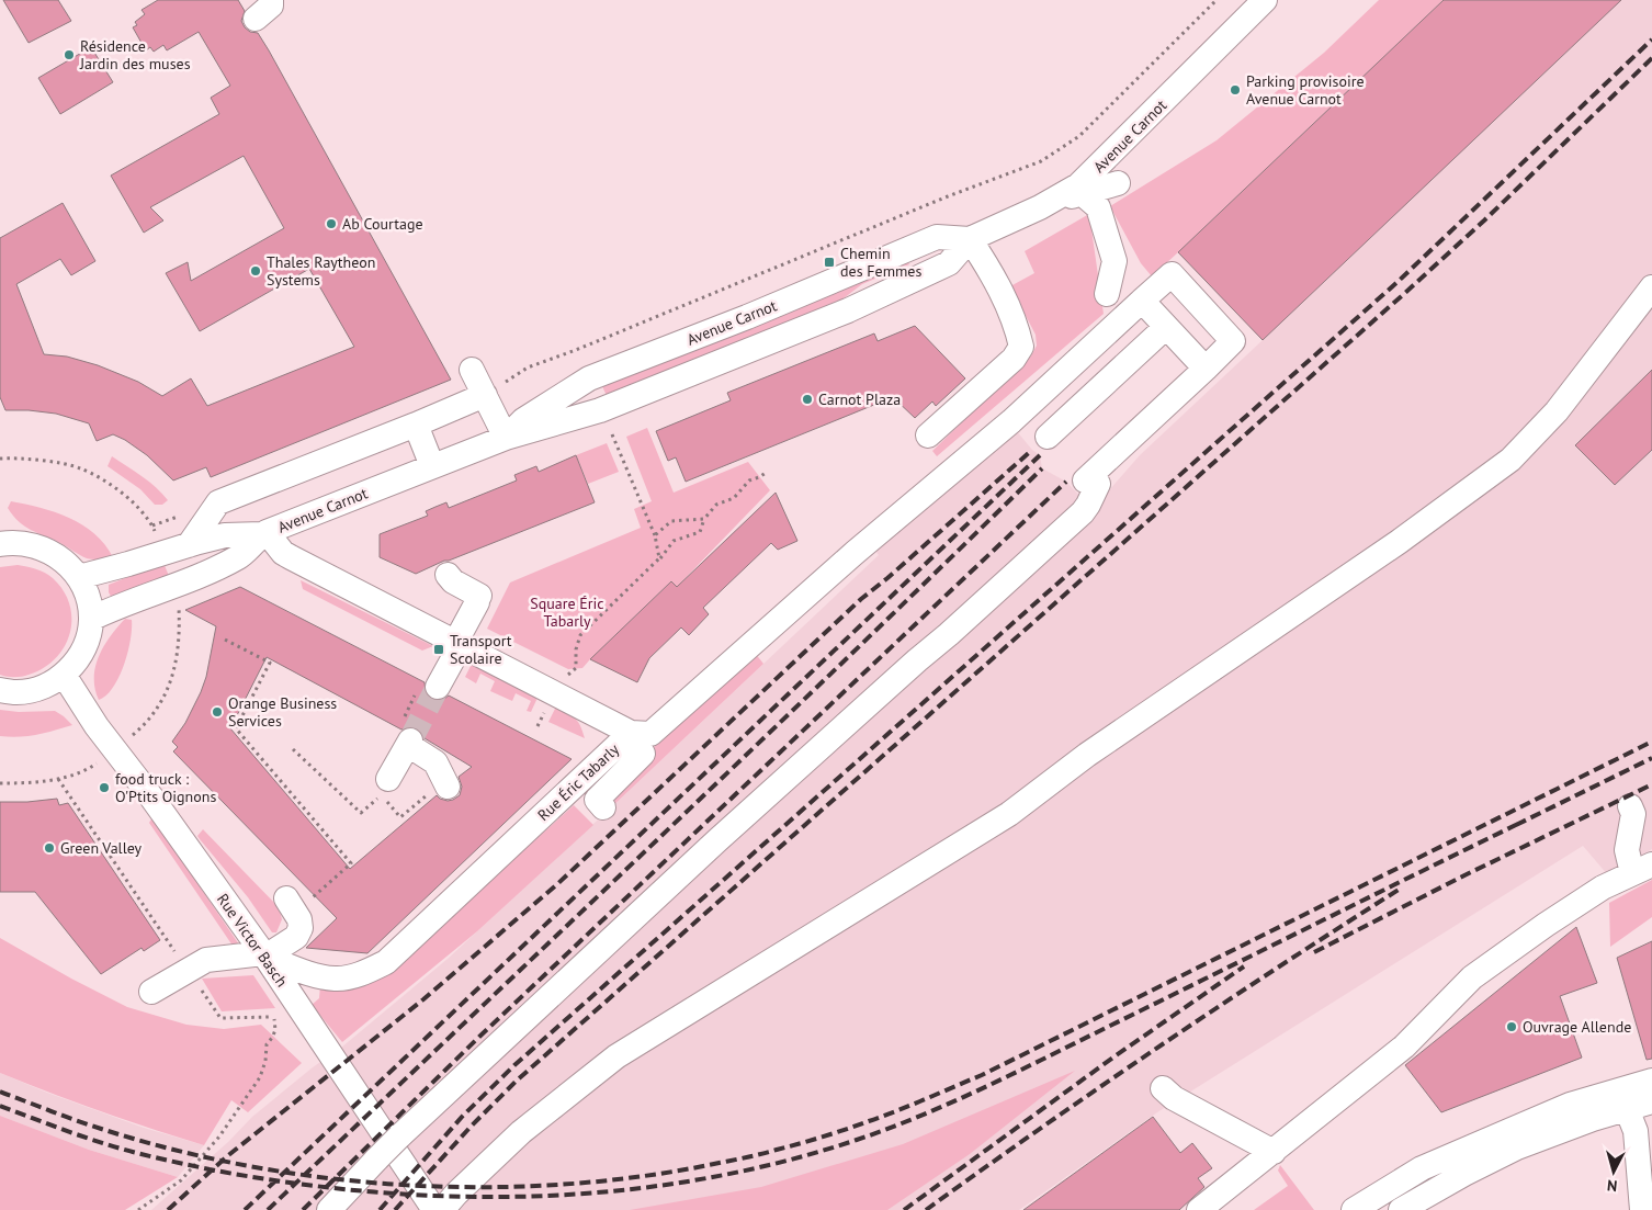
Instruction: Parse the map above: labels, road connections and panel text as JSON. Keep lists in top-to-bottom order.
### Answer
{
  "streets": {
    "street": ["Avenue Carnot", "Rue Éric Tabarly", "Rue Victor Basch"]
  },
  "crossings": [
    ["Avenue Carnot", "Rue Éric Tabarly"],
    ["Rue Éric Tabarly", "Rue Victor Basch"]
  ],
  "parks": ["Square Éric Tabarly"],
  "places": {
    "other": [
      "Résidence Jardin des muses",
      "Parking provisoire Avenue Carnot",
      "Ab Courtage",
      "Thales Raytheon Systems",
      "Carnot Plaza",
      "Orange Business Services",
      "food truck : O'Ptits Oignons",
      "Green Valley",
      "Ouvrage Allende"
    ],
    "transit": ["Chemin des Femmes", "Transport Scolaire"]
  },
  "north": "bottom"
}
